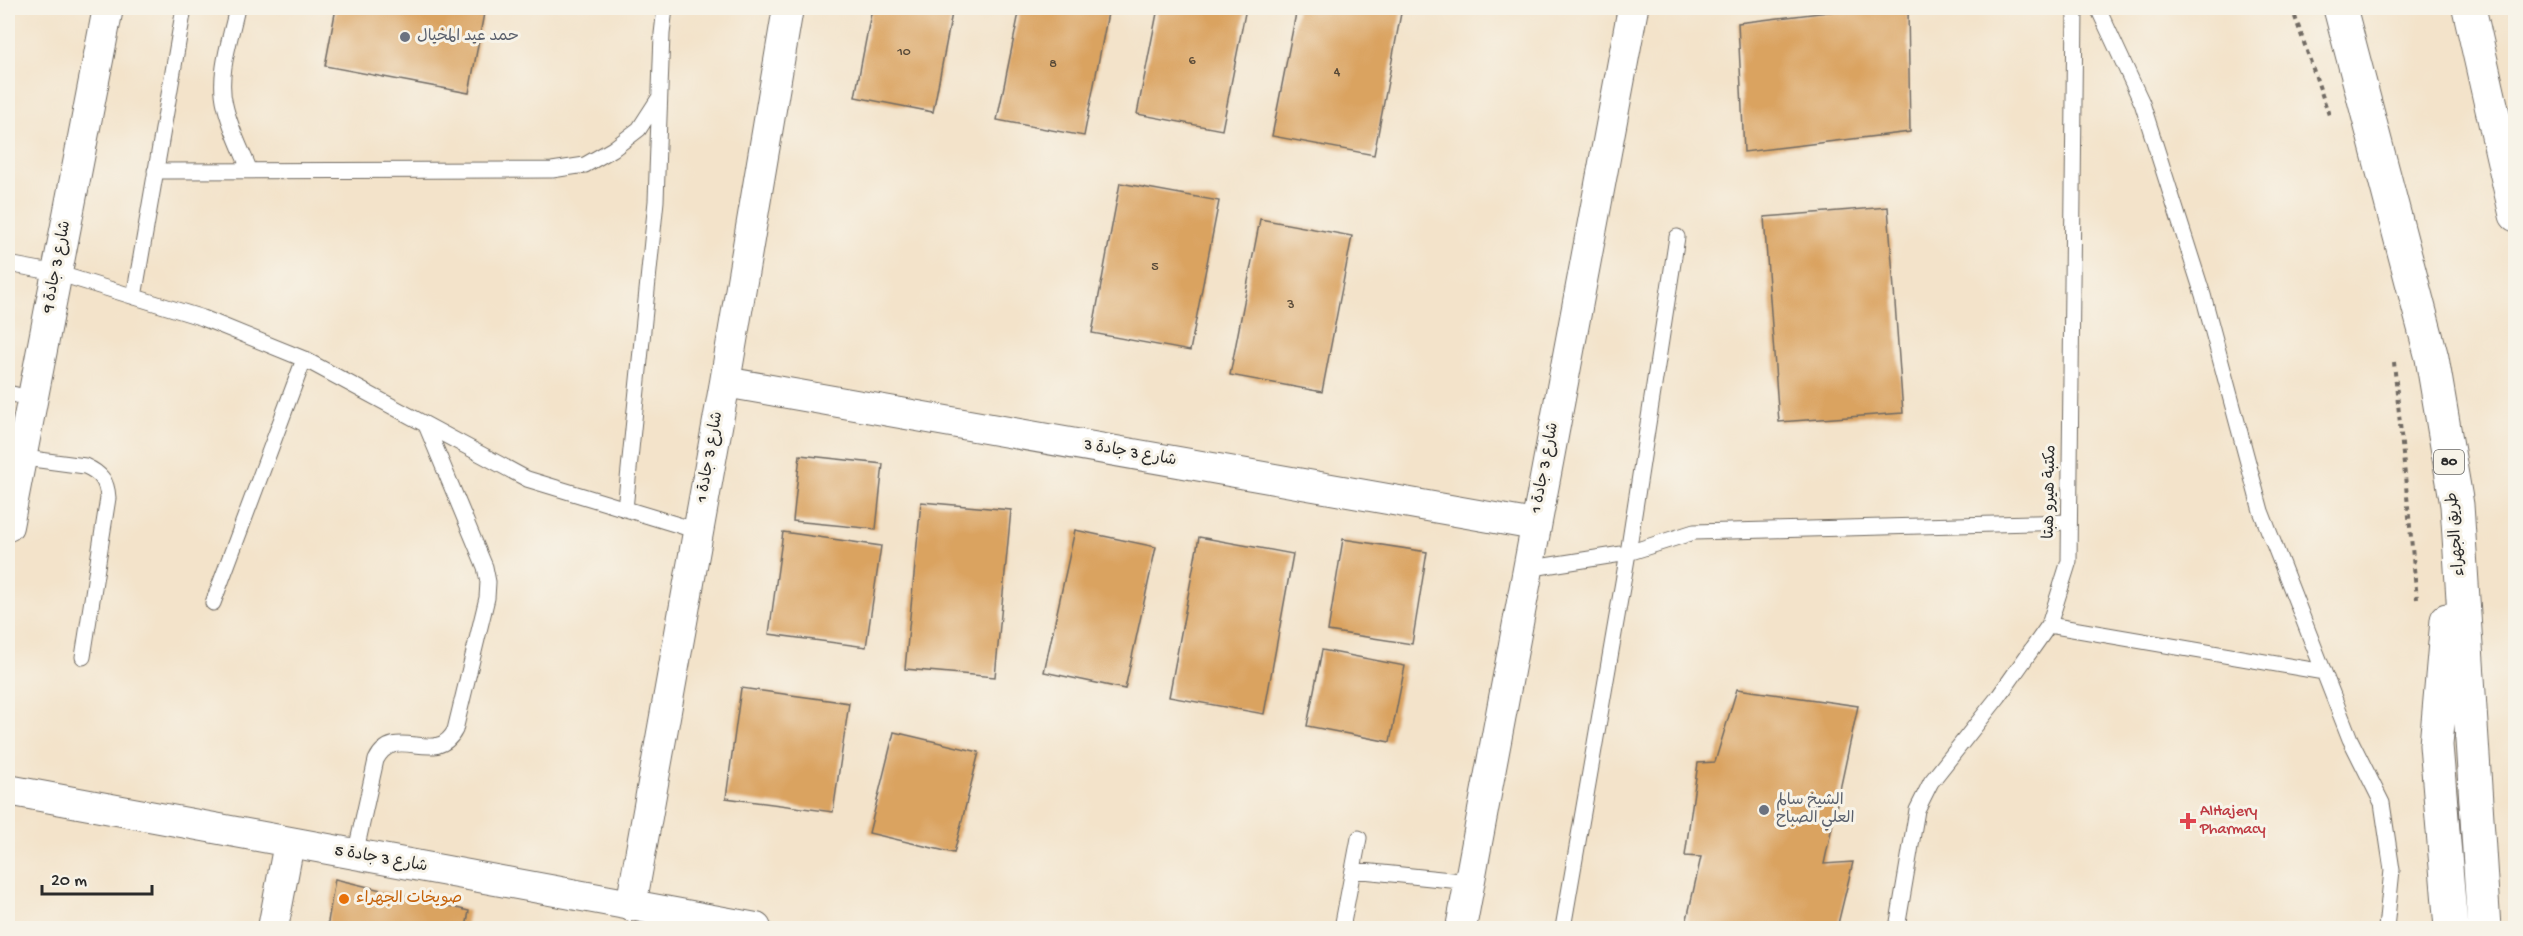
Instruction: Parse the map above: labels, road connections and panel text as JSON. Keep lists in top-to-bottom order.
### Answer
{
  "streets": {
    "highway": ["80", "طريق الجهراء"],
    "street": [
      "شارع 3 جادة 9",
      "شارع 3 جادة 3",
      "شارع 3 جادة 1",
      "شارع 3 جادة 5"
    ],
    "lane": ["مكتبة هيرو هبتا"]
  },
  "crossings": [
    ["شارع 3 جادة 3", "شارع 3 جادة 1"],
    ["شارع 3 جادة 1", "شارع 3 جادة 5"]
  ],
  "places": {
    "other": ["حمد عيد المخيال", "الشيخ سالم العلي الصباح", "صويخات الجهراء"],
    "health": ["AlHajery Pharmacy"]
  },
  "house_numbers": [
    "10",
    "6",
    "8",
    "4",
    "5",
    "3"
  ],
  "scale_bar": "20 m"
}
